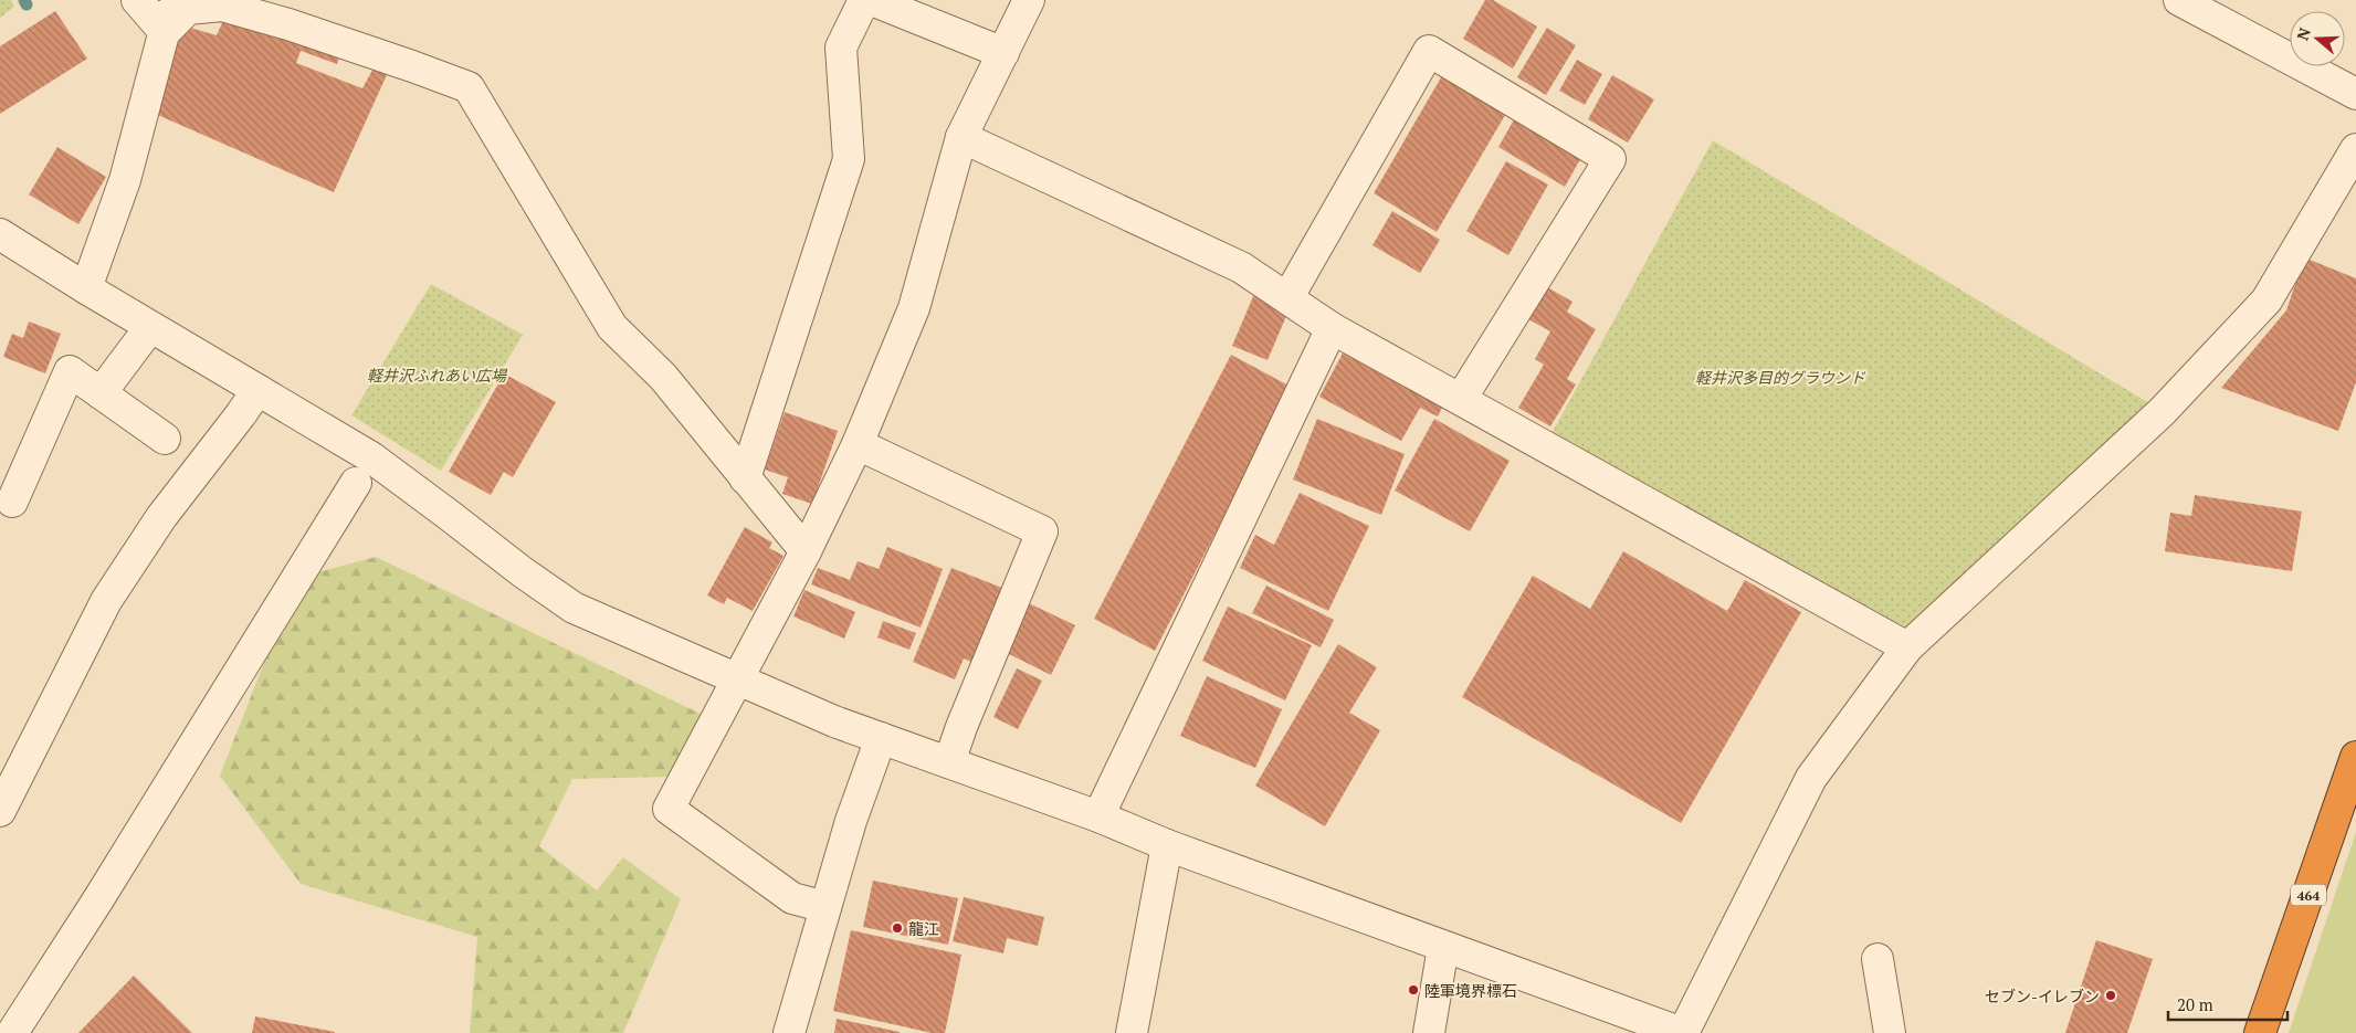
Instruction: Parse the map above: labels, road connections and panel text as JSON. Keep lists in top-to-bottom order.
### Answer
{
  "streets": {
    "highway": ["464"]
  },
  "parks": ["軽井沢ふれあい広場", "軽井沢多目的グラウンド"],
  "places": ["龍江", "陸軍境界標石", "セブン-イレブン"],
  "scale_bar": "20 m",
  "north": "left"
}
